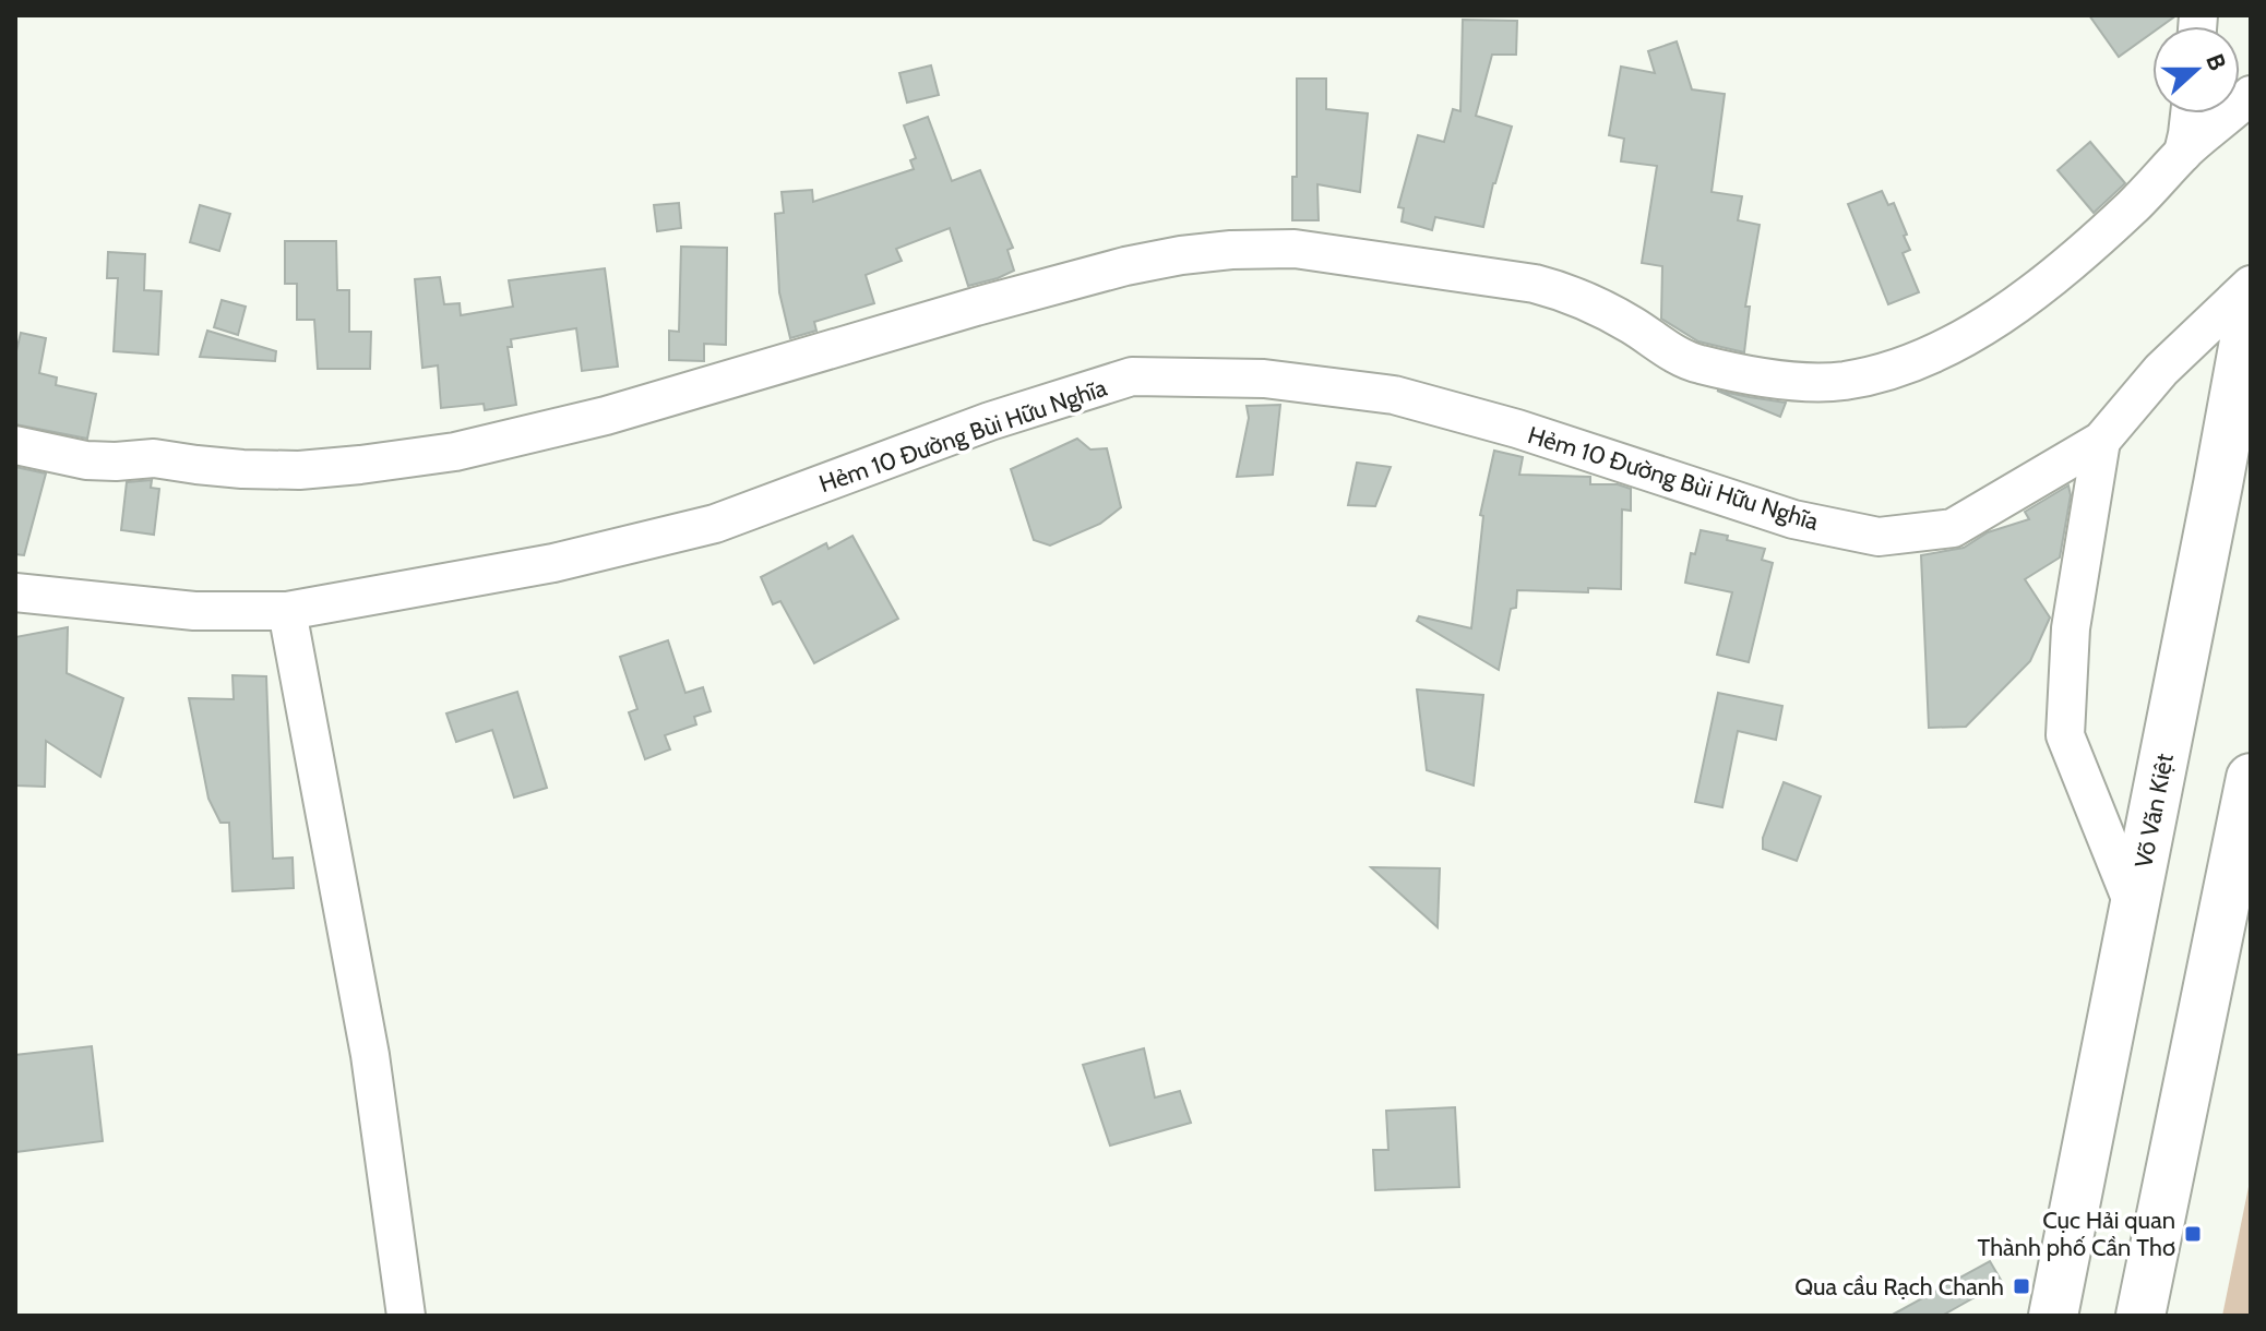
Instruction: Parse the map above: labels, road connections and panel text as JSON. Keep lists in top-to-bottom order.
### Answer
{
  "streets": {
    "main road": ["Võ Văn Kiệt"],
    "street": ["Hẻm 10 Đường Bùi Hữu Nghĩa"]
  },
  "places": {
    "transit": ["Cục Hải quan Thành phố Cần Thơ", "Qua cầu Rạch Chanh"]
  },
  "north": "right"
}
